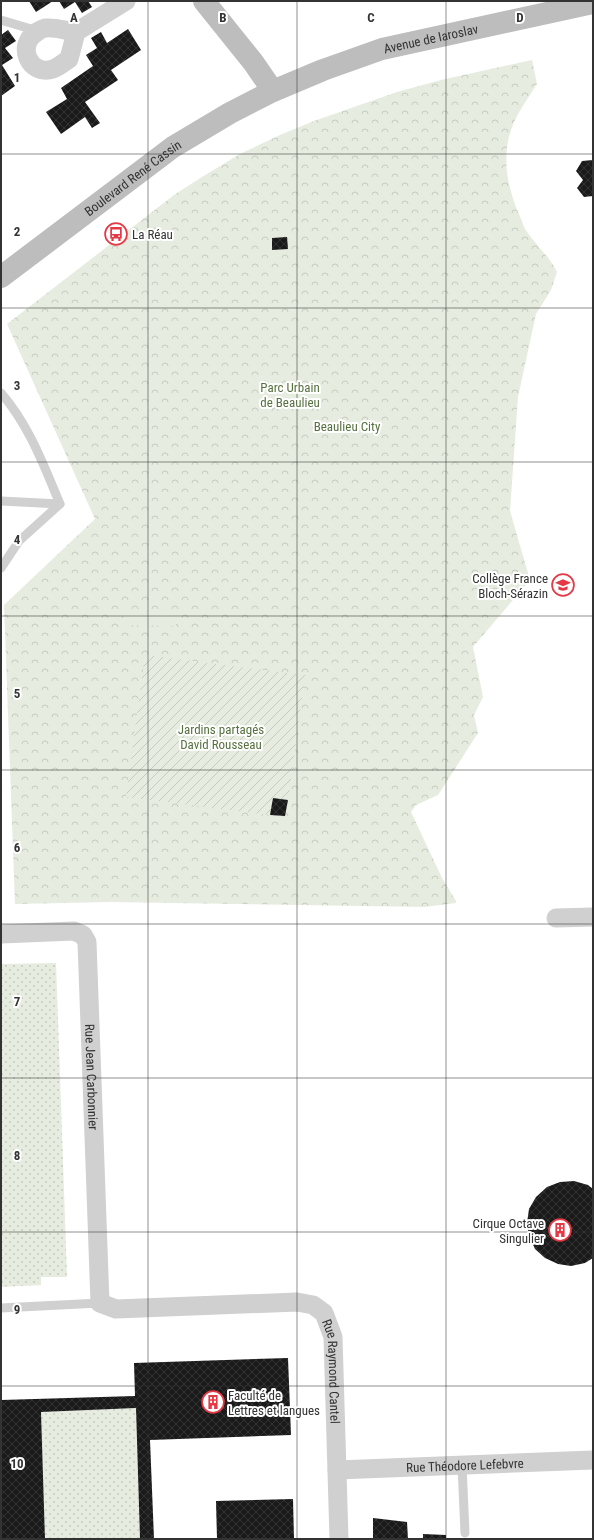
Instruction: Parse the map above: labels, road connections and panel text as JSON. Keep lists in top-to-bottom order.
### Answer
{
  "streets": {
    "street": [
      "Avenue de Iaroslav",
      "Boulevard René Cassin",
      "Rue Jean Carbonnier",
      "Rue Raymond Cantel",
      "Rue Théodore Lefebvre"
    ]
  },
  "crossings": [
    ["Avenue de Iaroslav", "Boulevard René Cassin"],
    ["Rue Jean Carbonnier", "Rue Raymond Cantel"],
    ["Rue Raymond Cantel", "Rue Théodore Lefebvre"]
  ],
  "parks": ["Parc Urbain de Beaulieu", "Beaulieu City", "Jardins partagés David Rousseau"],
  "places": {
    "bus stop": ["La Réau"],
    "school or university": ["Collège France Bloch-Sérazin"],
    "building": ["Cirque Octave Singulier", "Faculté de Lettres et langues"]
  },
  "grid": {
    "columns": [
      "A",
      "B",
      "C",
      "D"
    ],
    "rows": [
      "1",
      "2",
      "3",
      "4",
      "5",
      "6",
      "7",
      "8",
      "9",
      "10"
    ]
  }
}
